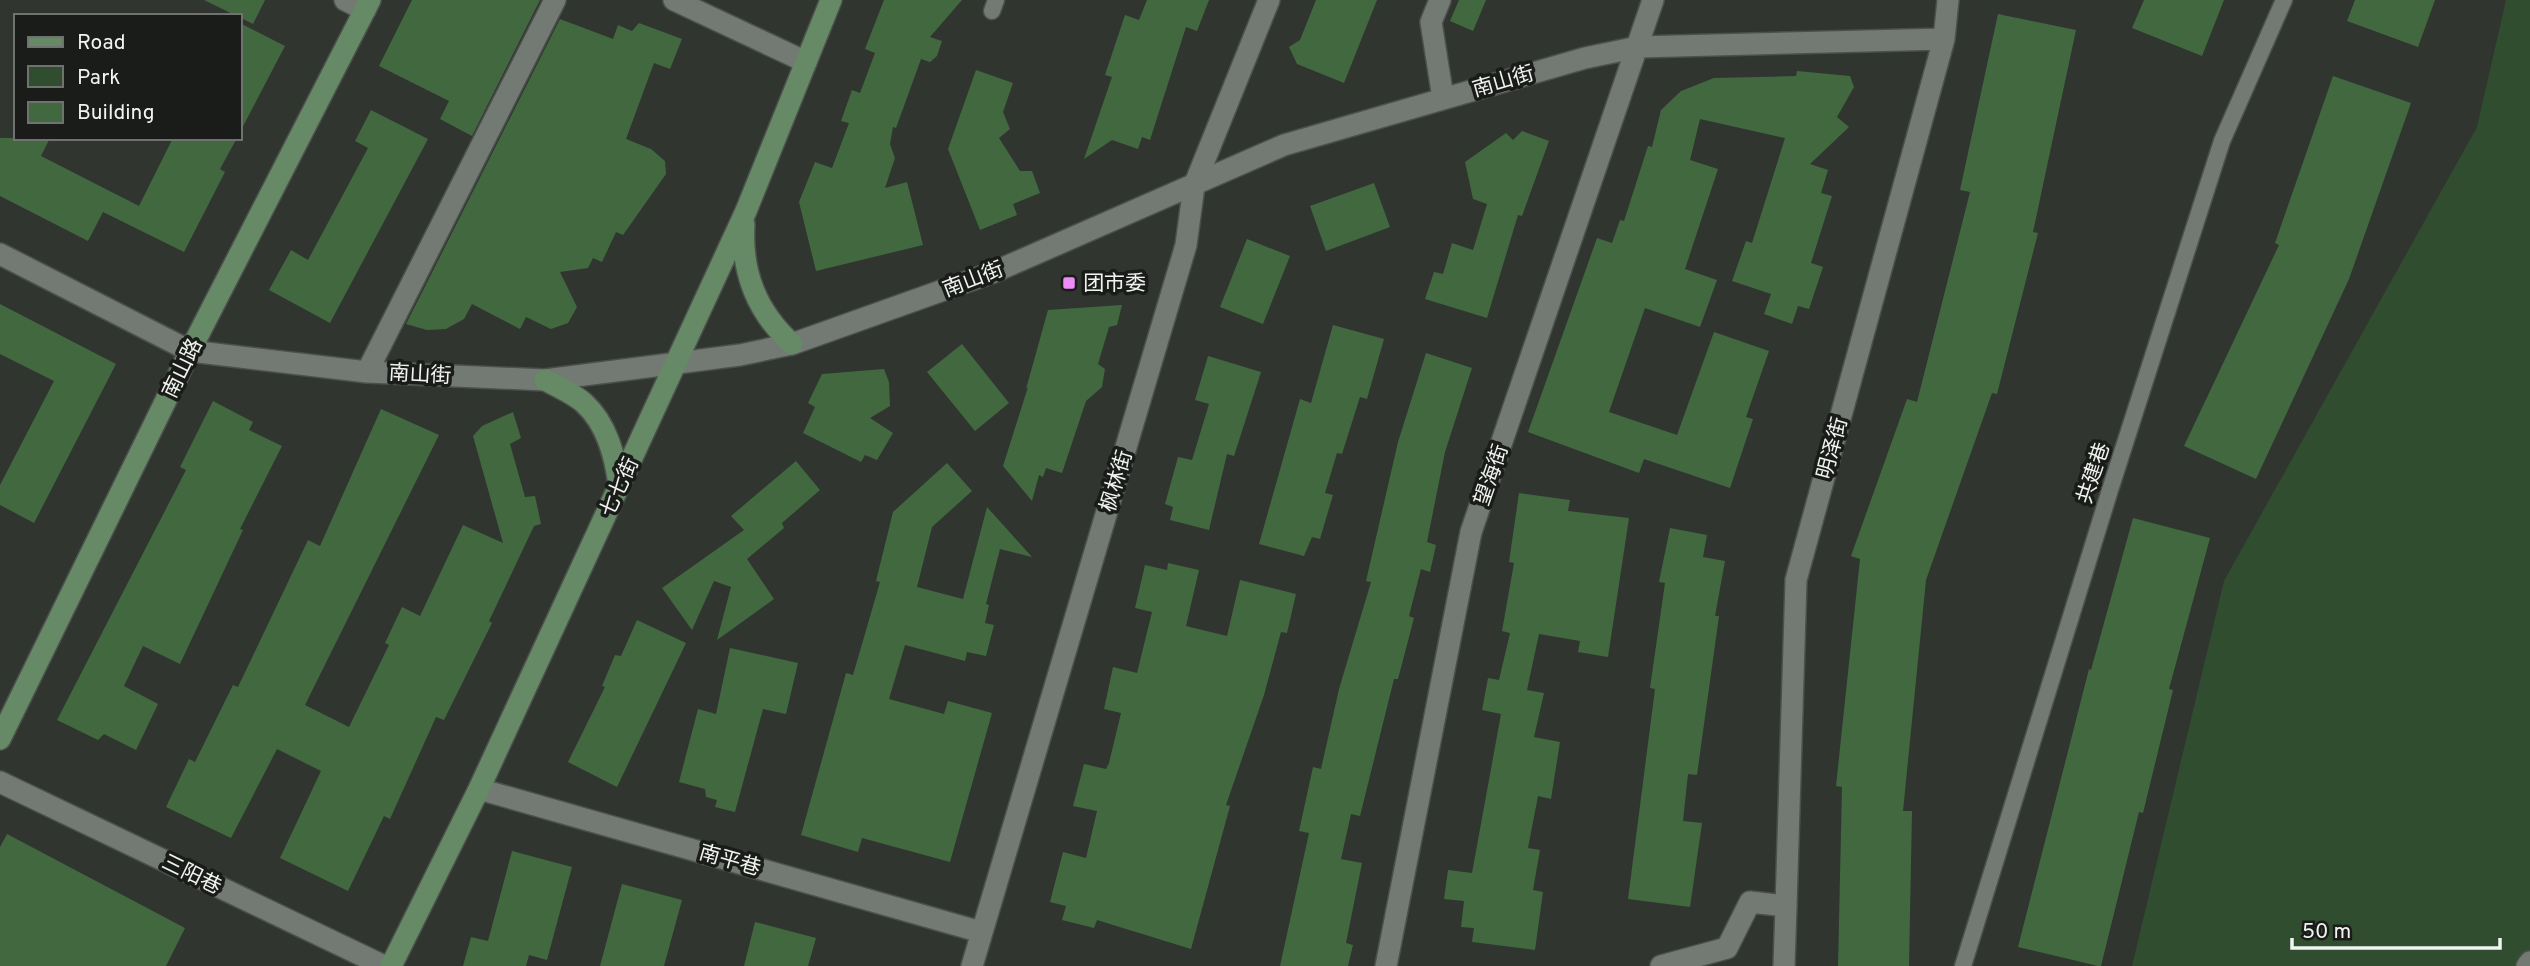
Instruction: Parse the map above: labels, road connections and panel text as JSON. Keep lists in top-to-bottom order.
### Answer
{
  "streets": {
    "main road": ["南山路", "七七街"],
    "street": [
      "南山街",
      "明泽街",
      "望海街",
      "枫林街",
      "南平巷",
      "三阳巷"
    ],
    "lane": ["共建巷"]
  },
  "crossings": [
    ["南山街", "南山路"],
    ["南山街", "明泽街"],
    ["南山街", "望海街"],
    ["南山街", "枫林街"],
    ["南山街", "七七街"],
    ["枫林街", "南平巷"],
    ["七七街", "南平巷"]
  ],
  "places": {
    "transit": ["团市委"]
  },
  "legend": ["Road", "Park", "Building"],
  "scale_bar": "50 m"
}
